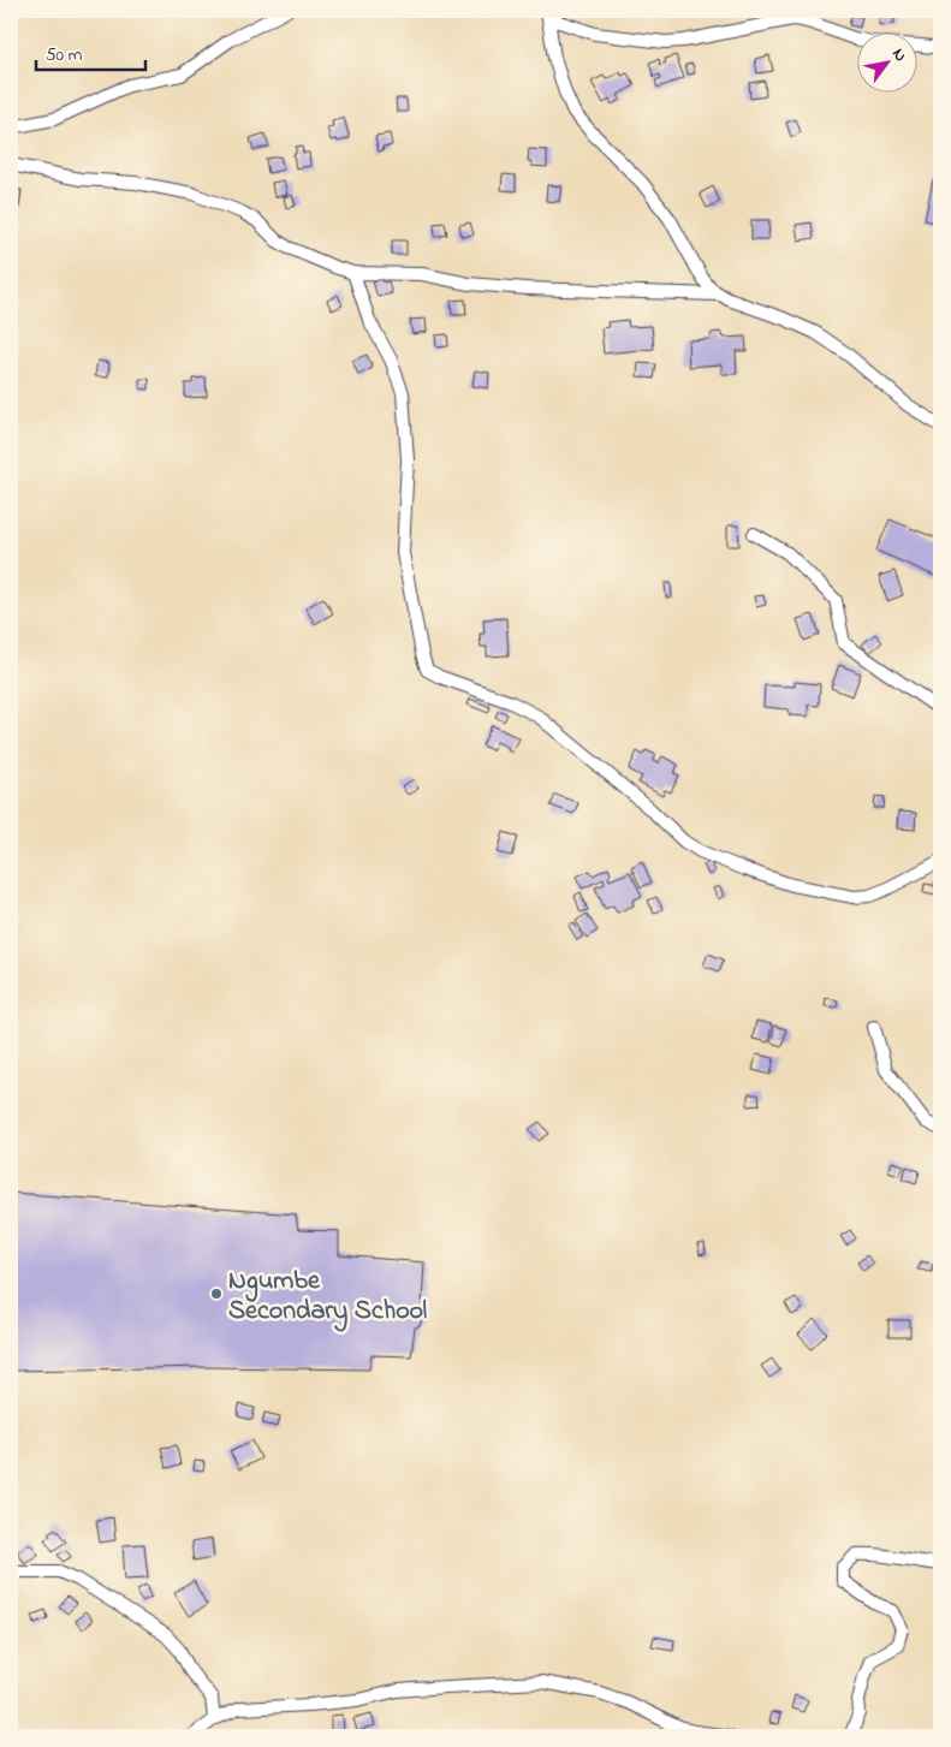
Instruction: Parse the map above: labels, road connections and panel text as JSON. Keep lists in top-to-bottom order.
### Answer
{
  "places": ["Ngumbe Secondary School"],
  "scale_bar": "50 m",
  "north": "top right"
}
